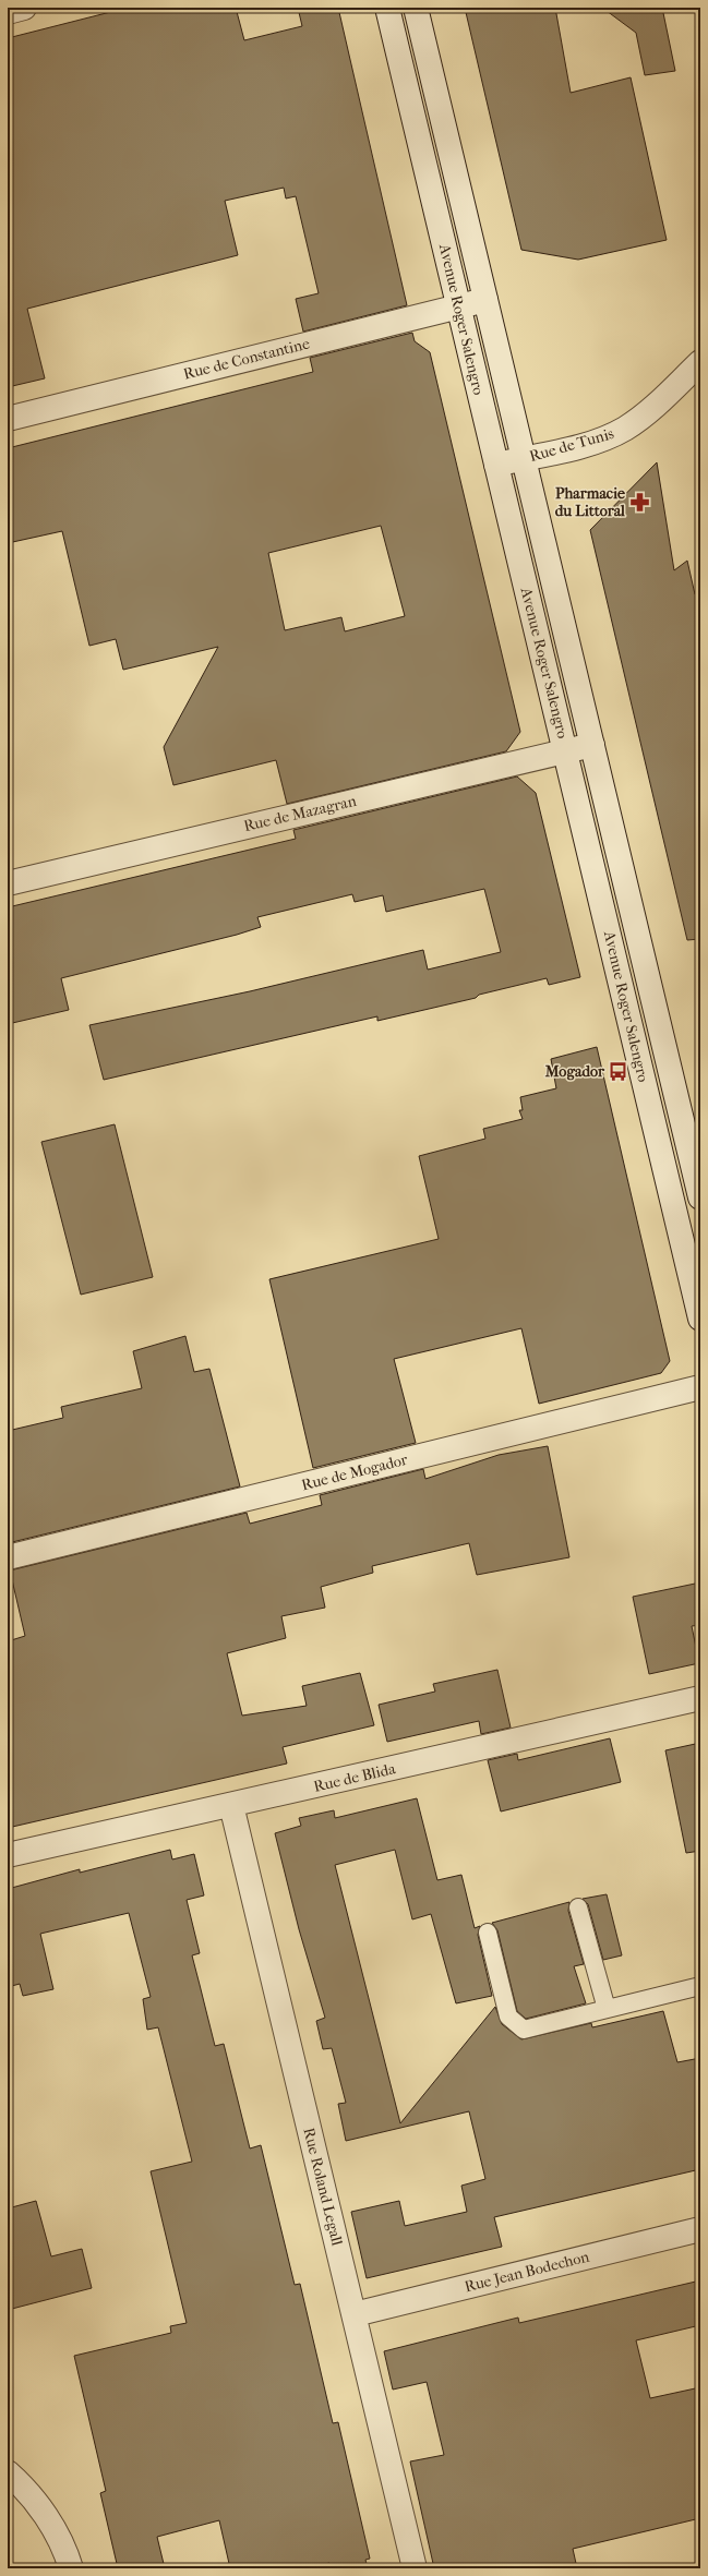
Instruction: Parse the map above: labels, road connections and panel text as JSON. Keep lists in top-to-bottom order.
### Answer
{
  "streets": {
    "street": [
      "Avenue Roger Salengro",
      "Rue de Constantine",
      "Rue de Tunis",
      "Rue de Mazagran",
      "Rue de Mogador",
      "Rue de Blida",
      "Rue Roland Legall",
      "Rue Jean Bodechon"
    ]
  },
  "crossings": [
    ["Avenue Roger Salengro", "Rue de Constantine"],
    ["Avenue Roger Salengro", "Rue de Tunis"],
    ["Avenue Roger Salengro", "Rue de Mazagran"],
    ["Rue de Blida", "Rue Roland Legall"],
    ["Rue Roland Legall", "Rue Jean Bodechon"]
  ],
  "places": {
    "pharmacy": ["Pharmacie du Littoral"],
    "bus stop": ["Mogador"]
  }
}
